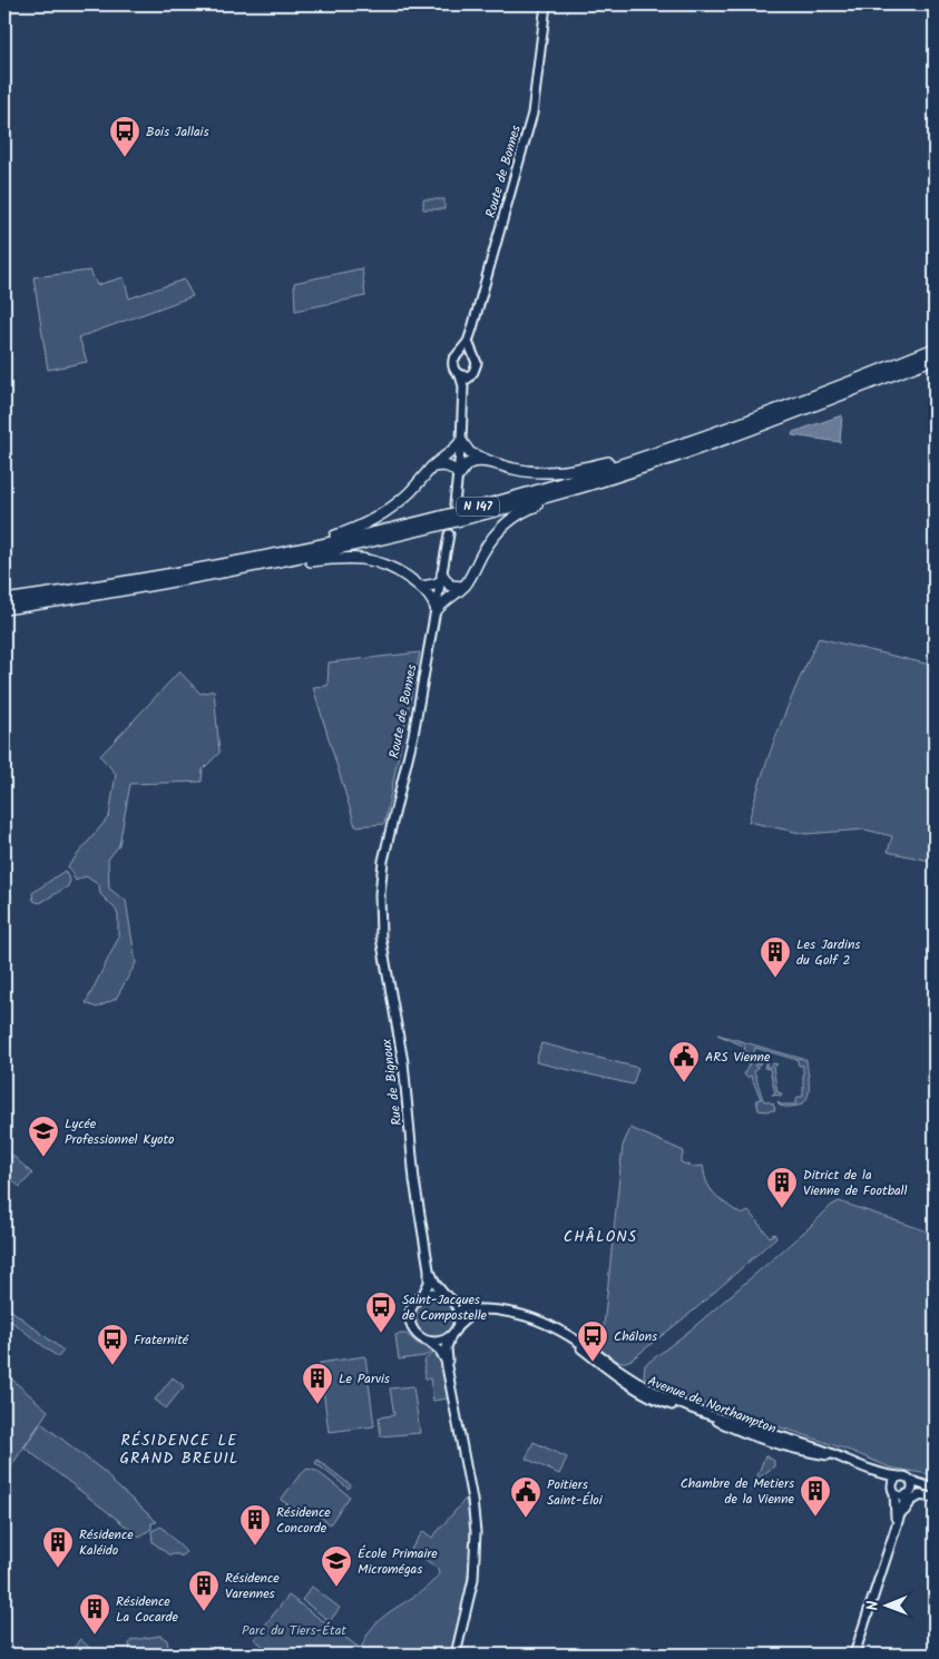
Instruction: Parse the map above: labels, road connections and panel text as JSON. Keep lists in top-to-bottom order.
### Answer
{
  "streets": {
    "highway": ["N 147"],
    "street": ["Route de Bonnes", "Rue de Bignoux", "Avenue de Northampton"]
  },
  "crossings": [
    ["Route de Bonnes", "Rue de Bignoux"],
    ["Rue de Bignoux", "Avenue de Northampton"]
  ],
  "districts": ["CHÂLONS", "RÉSIDENCE LE GRAND BREUIL"],
  "parks": ["Parc du Tiers-État"],
  "places": {
    "bus stop": [
      "Bois Jallais",
      "Saint-Jacques de Compostelle",
      "Châlons",
      "Fraternité"
    ],
    "building": [
      "Les Jardins du Golf 2",
      "Ditrict de la Vienne de Football",
      "Le Parvis",
      "Chambre de Metiers de la Vienne",
      "Résidence Concorde",
      "Résidence Kaléido",
      "Résidence Varennes",
      "Résidence La Cocarde"
    ],
    "public building": ["ARS Vienne", "Poitiers Saint-Éloi"],
    "school or university": ["Lycée Professionnel Kyoto", "École Primaire Micromégas"]
  },
  "north": "left"
}
